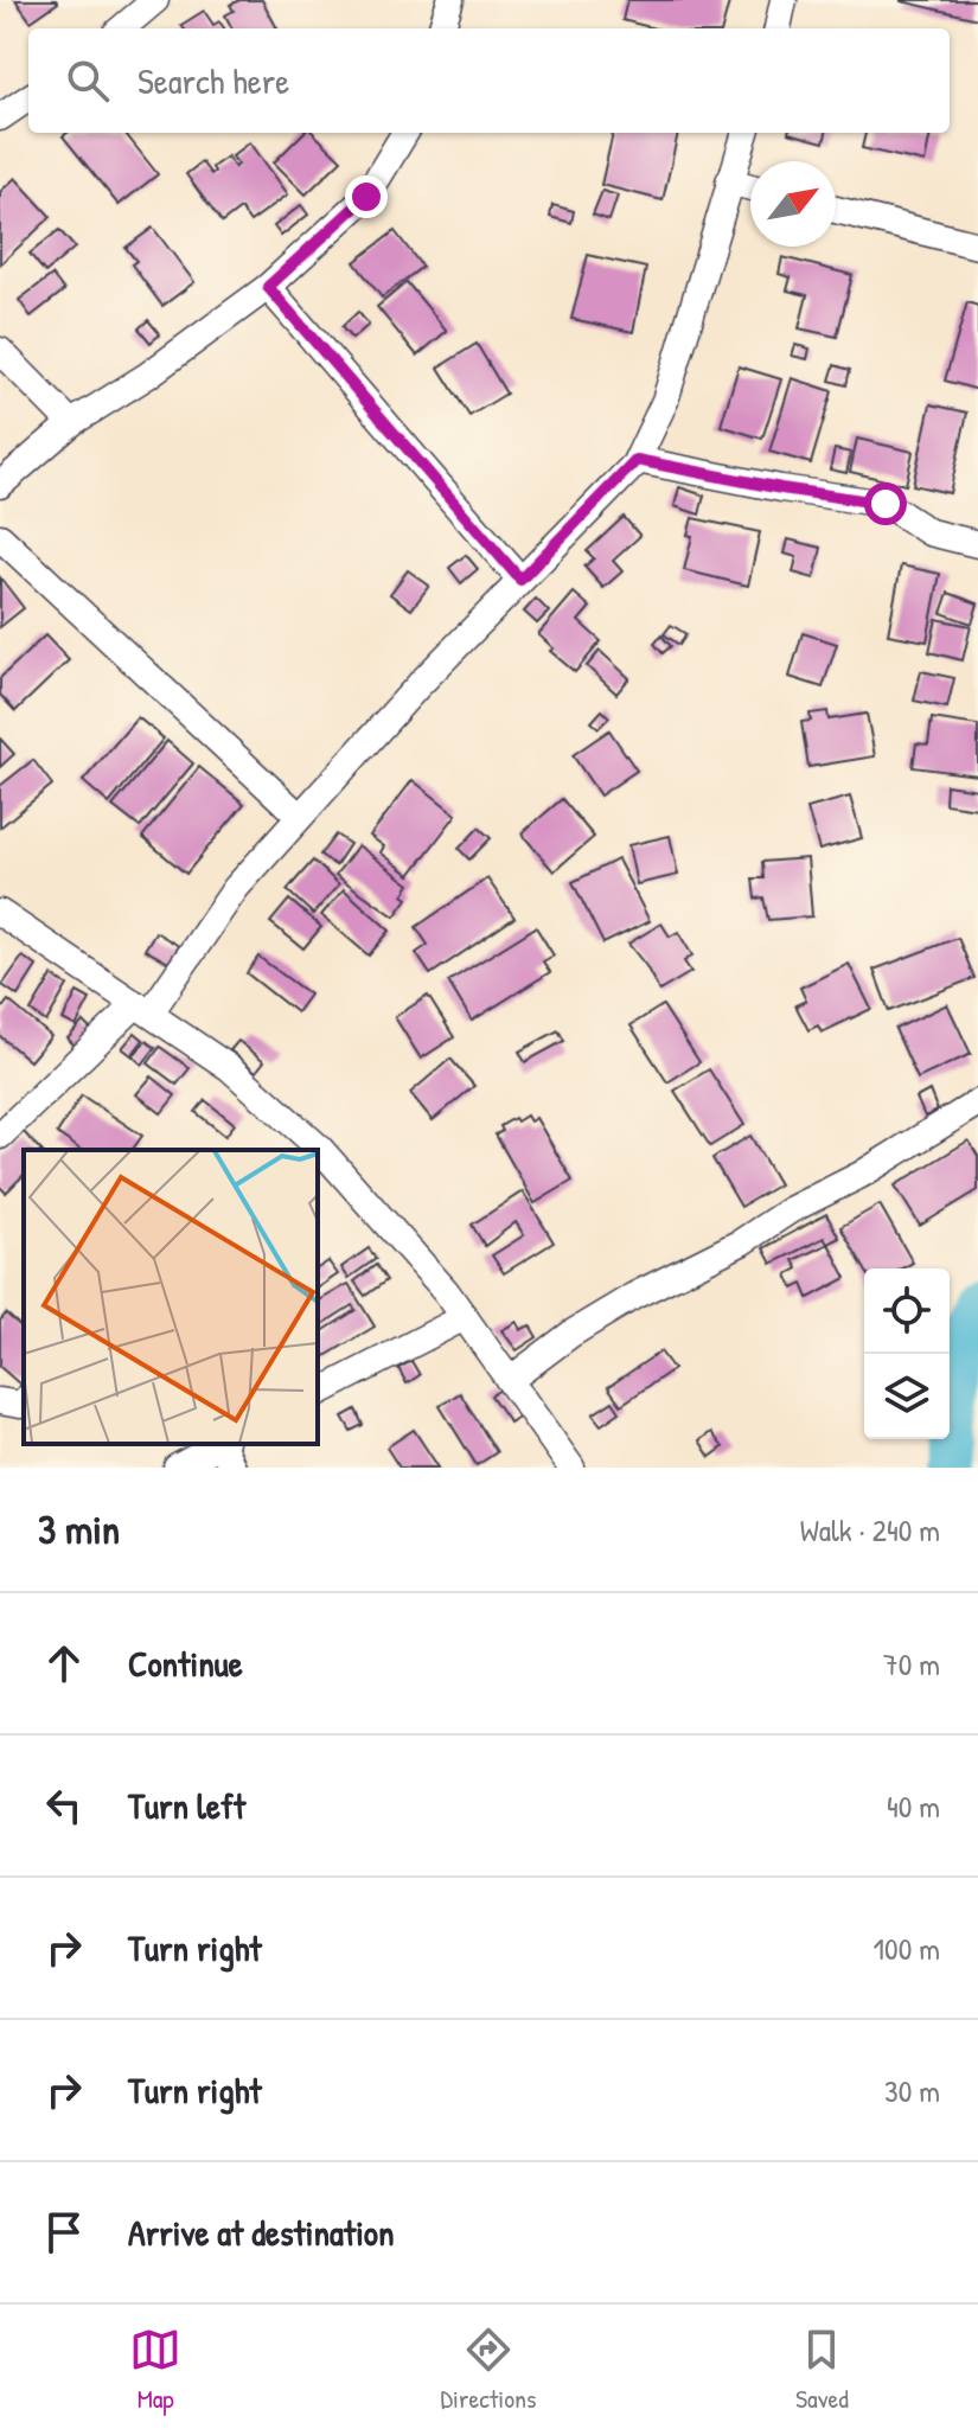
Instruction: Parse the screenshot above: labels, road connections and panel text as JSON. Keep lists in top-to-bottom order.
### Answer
{
  "north": "top right",
  "page": {
    "search": "Search here",
    "heading": ["3 min", "Walk · 240 m"],
    "list": [
      ["Continue", "70 m"],
      ["Turn left", "40 m"],
      ["Turn right", "100 m"],
      ["Turn right", "30 m"],
      "Arrive at destination"
    ],
    "nav": ["Map", "Directions", "Saved"]
  }
}
